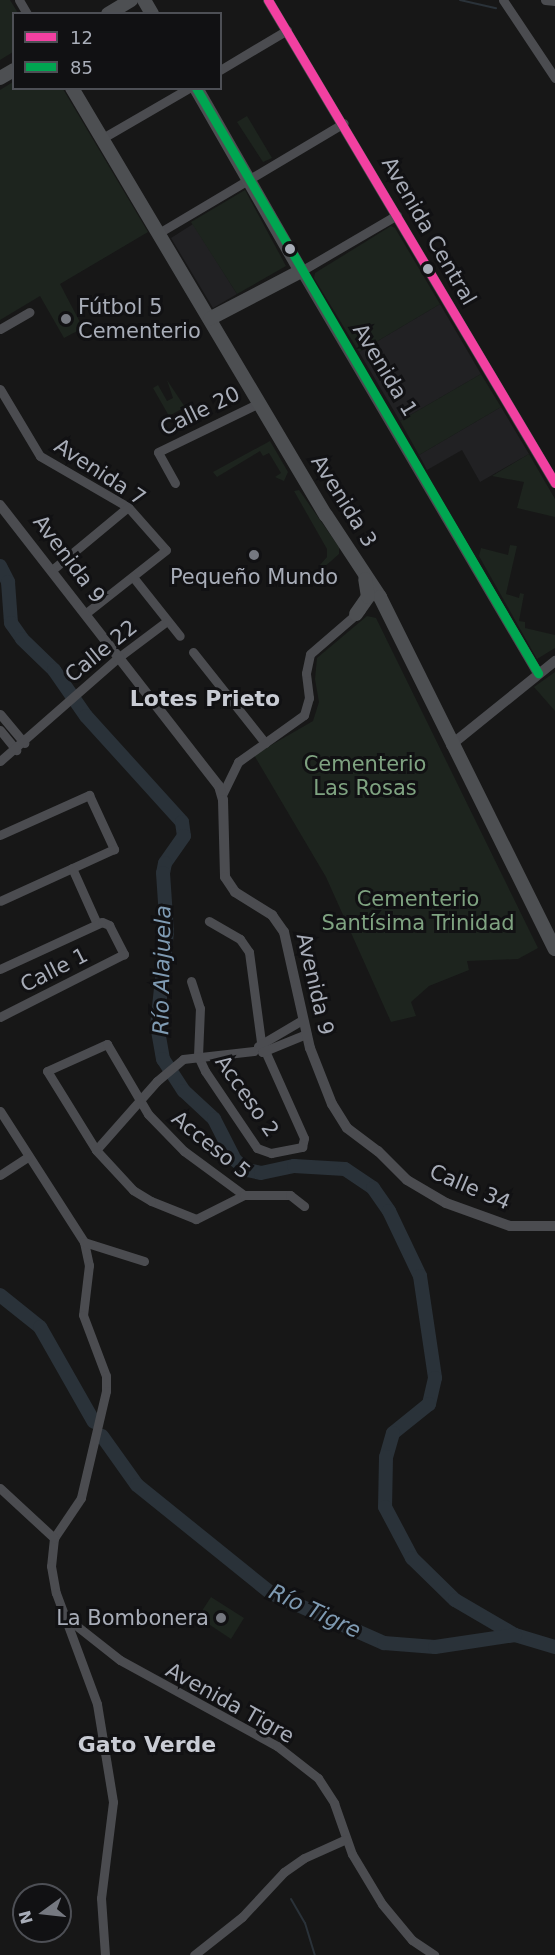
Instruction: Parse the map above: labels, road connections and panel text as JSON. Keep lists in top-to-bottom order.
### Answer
{
  "streets": {
    "main road": ["Avenida 1", "Avenida 3"],
    "street": [
      "Avenida Central",
      "Calle 20",
      "Avenida 7",
      "Avenida 9",
      "Calle 22",
      "Calle 1",
      "Acceso 2",
      "Acceso 5",
      "Calle 34",
      "Avenida Tigre"
    ]
  },
  "crossings": [
    ["Calle 20", "Avenida 3"],
    ["Avenida 9", "Calle 22"],
    ["Avenida 9", "Calle 34"]
  ],
  "districts": ["Lotes Prieto", "Gato Verde"],
  "water": ["Río Alajuela", "Río Tigre"],
  "parks": ["Cementerio Las Rosas", "Cementerio Santísima Trinidad"],
  "places": ["Fútbol 5 Cementerio", "Pequeño Mundo", "La Bombonera"],
  "lines": ["transit line 12", "transit line 85"],
  "legend": ["12", "85"],
  "north": "left"
}
